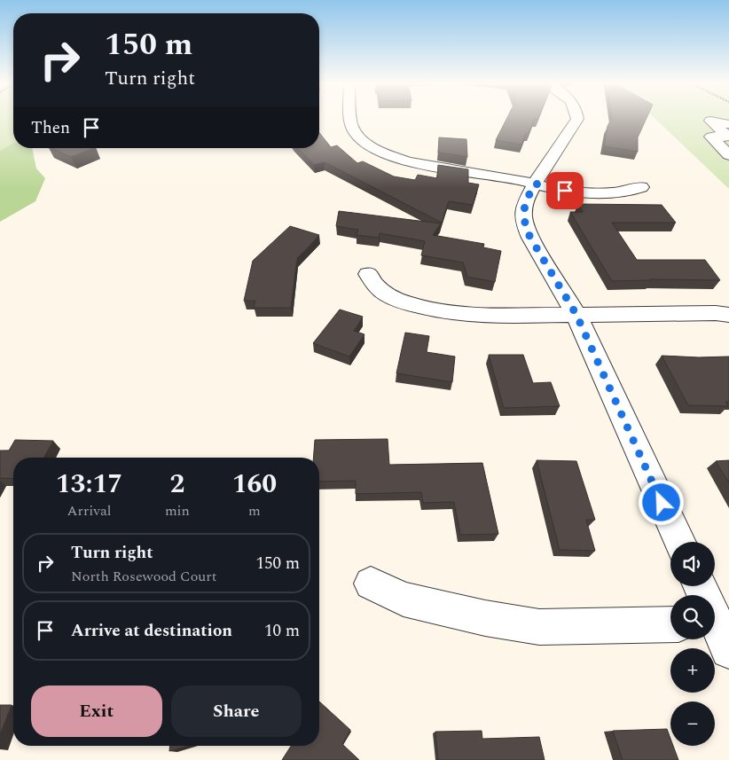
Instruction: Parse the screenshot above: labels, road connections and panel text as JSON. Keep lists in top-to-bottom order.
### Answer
{
  "page": {
    "turn": ["150 m", "Turn right"],
    "then": "Then",
    "eta": [
      "13:17",
      "Arrival",
      "2",
      "min",
      "160",
      "m"
    ],
    "list": [
      {
        "name": "Turn right",
        "note": "North Rosewood Court",
        "value": "150 m"
      },
      {
        "name": "Arrive at destination",
        "value": "10 m"
      }
    ],
    "map_buttons": ["+", "−"],
    "buttons": ["Exit", "Share"]
  }
}
